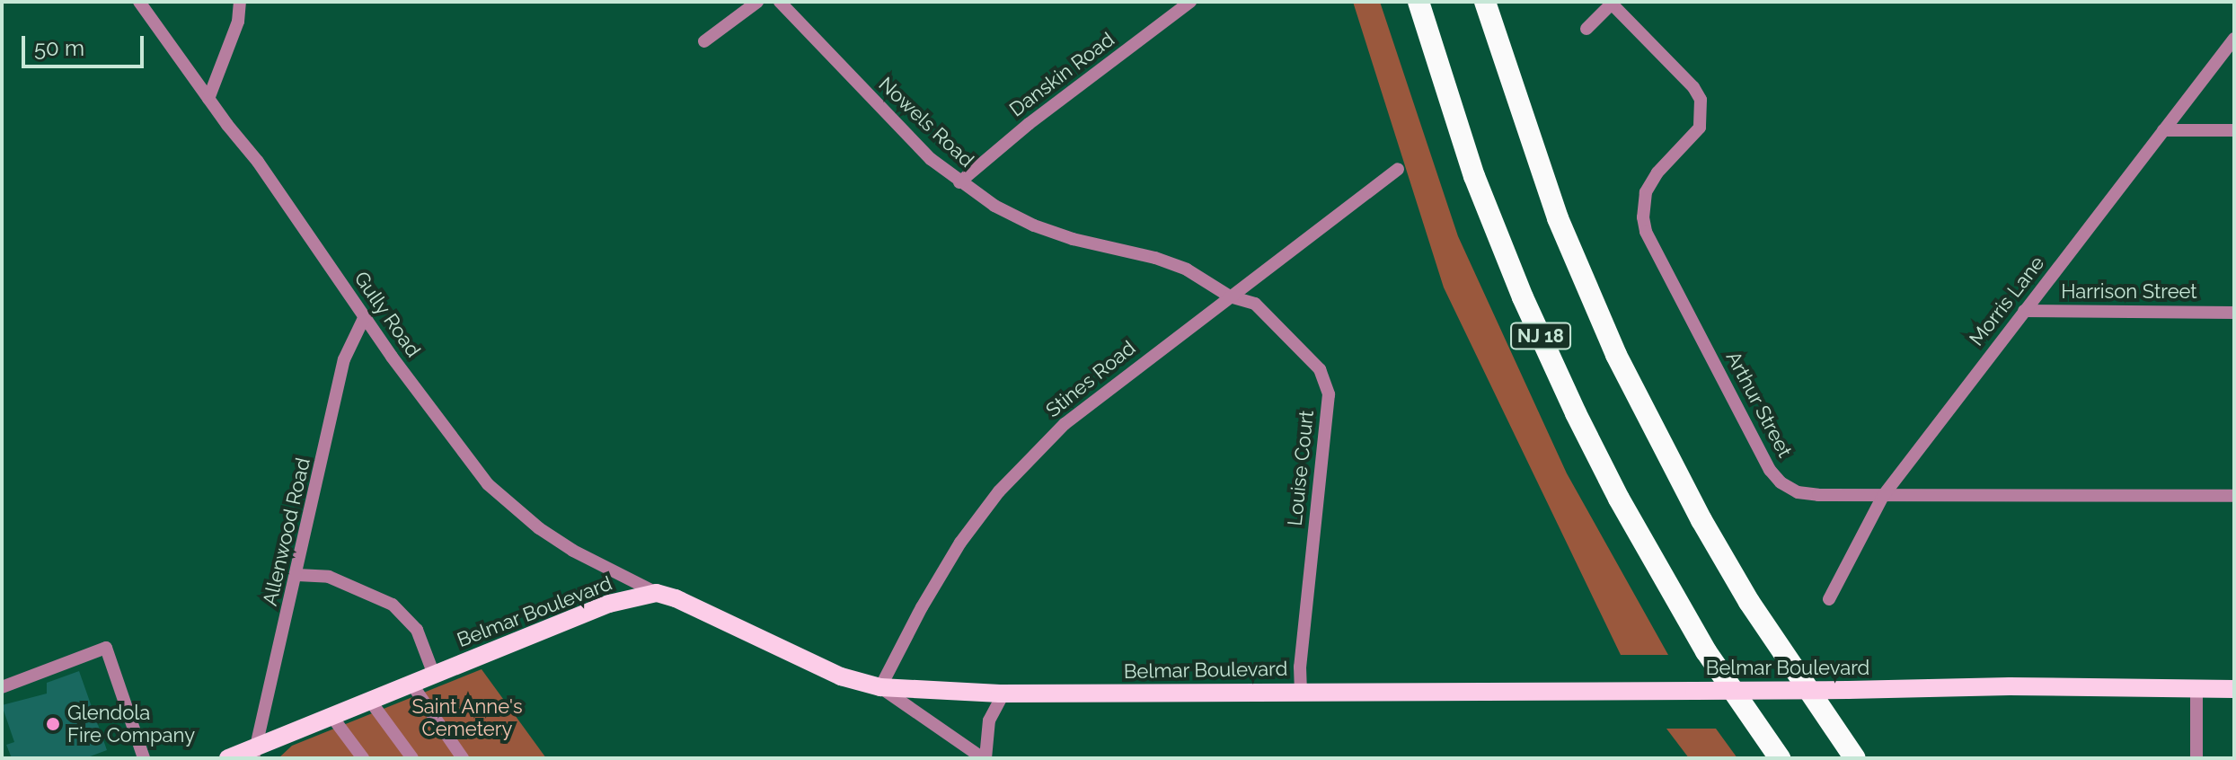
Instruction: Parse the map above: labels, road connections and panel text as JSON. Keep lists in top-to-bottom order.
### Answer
{
  "streets": {
    "highway": ["NJ 18"],
    "main road": ["Belmar Boulevard"],
    "street": [
      "Danskin Road",
      "Nowels Road",
      "Harrison Street",
      "Morris Lane",
      "Gully Road",
      "Stines Road",
      "Arthur Street",
      "Louise Court",
      "Allenwood Road"
    ]
  },
  "crossings": [
    ["Danskin Road", "Nowels Road"],
    ["Nowels Road", "Stines Road"],
    ["Nowels Road", "Louise Court"],
    ["Harrison Street", "Morris Lane"],
    ["Morris Lane", "Arthur Street"],
    ["Gully Road", "Allenwood Road"],
    ["Gully Road", "Belmar Boulevard"],
    ["Stines Road", "Louise Court"],
    ["Stines Road", "Belmar Boulevard"],
    ["Louise Court", "Belmar Boulevard"],
    ["Allenwood Road", "Belmar Boulevard"]
  ],
  "parks": ["Saint Anne's Cemetery"],
  "places": ["Glendola Fire Company"],
  "scale_bar": "50 m"
}
